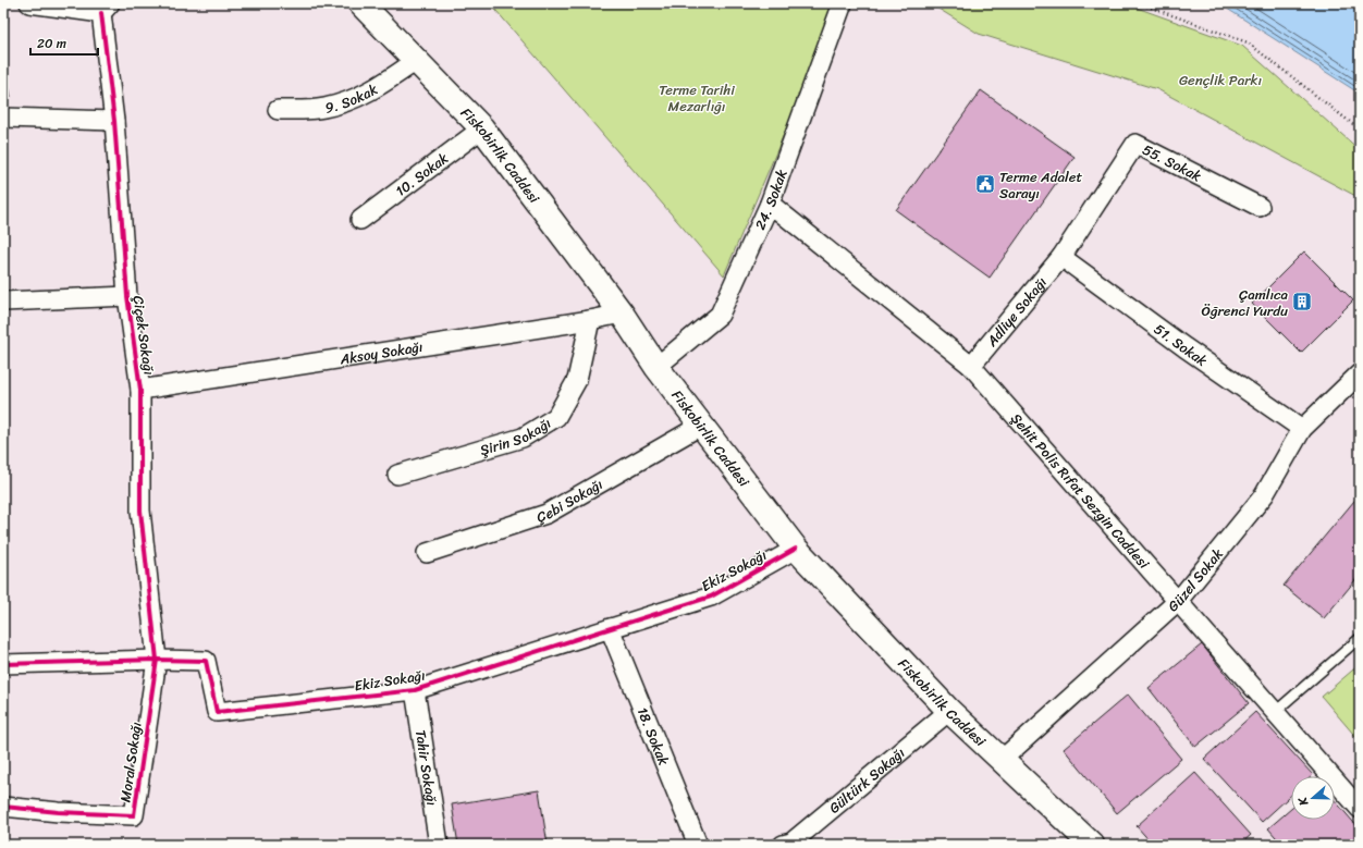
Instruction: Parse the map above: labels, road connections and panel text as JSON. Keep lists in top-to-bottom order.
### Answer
{
  "streets": {
    "main road": ["Fiskobirlik Caddesi"],
    "street": [
      "9. Sokak",
      "55. Sokak",
      "10. Sokak",
      "24. Sokak",
      "Adliye Sokağı",
      "Çiçek Sokağı",
      "51. Sokak",
      "Aksoy Sokağı",
      "Şirin Sokağı",
      "Şehit Polis Rıfat Sezgin Caddesi",
      "Çebi Sokağı",
      "Ekiz Sokağı",
      "Güzel Sokak",
      "18. Sokak",
      "Moral Sokağı",
      "Tahir Sokağı",
      "Gültürk Sokağı"
    ]
  },
  "crossings": [
    ["9. Sokak", "Fiskobirlik Caddesi"],
    ["Fiskobirlik Caddesi", "10. Sokak"],
    ["Fiskobirlik Caddesi", "24. Sokak"],
    ["Fiskobirlik Caddesi", "Aksoy Sokağı"],
    ["Fiskobirlik Caddesi", "Çebi Sokağı"],
    ["Fiskobirlik Caddesi", "Ekiz Sokağı"],
    ["Fiskobirlik Caddesi", "Güzel Sokak"],
    ["Fiskobirlik Caddesi", "Gültürk Sokağı"],
    ["55. Sokak", "Adliye Sokağı"],
    ["55. Sokak", "51. Sokak"],
    ["24. Sokak", "Şehit Polis Rıfat Sezgin Caddesi"],
    ["Adliye Sokağı", "51. Sokak"],
    ["Adliye Sokağı", "Şehit Polis Rıfat Sezgin Caddesi"],
    ["Çiçek Sokağı", "Aksoy Sokağı"],
    ["Çiçek Sokağı", "Ekiz Sokağı"],
    ["Çiçek Sokağı", "Moral Sokağı"],
    ["51. Sokak", "Güzel Sokak"],
    ["Aksoy Sokağı", "Şirin Sokağı"],
    ["Şehit Polis Rıfat Sezgin Caddesi", "Güzel Sokak"],
    ["Ekiz Sokağı", "18. Sokak"],
    ["Ekiz Sokağı", "Moral Sokağı"],
    ["Ekiz Sokağı", "Tahir Sokağı"]
  ],
  "parks": ["Gençlik Parkı", "Terme Tarihi Mezarlığı"],
  "places": {
    "public building": ["Terme Adalet Sarayı"],
    "building": ["Çamlıca Öğrenci Yurdu"]
  },
  "scale_bar": "20 m",
  "north": "left"
}
